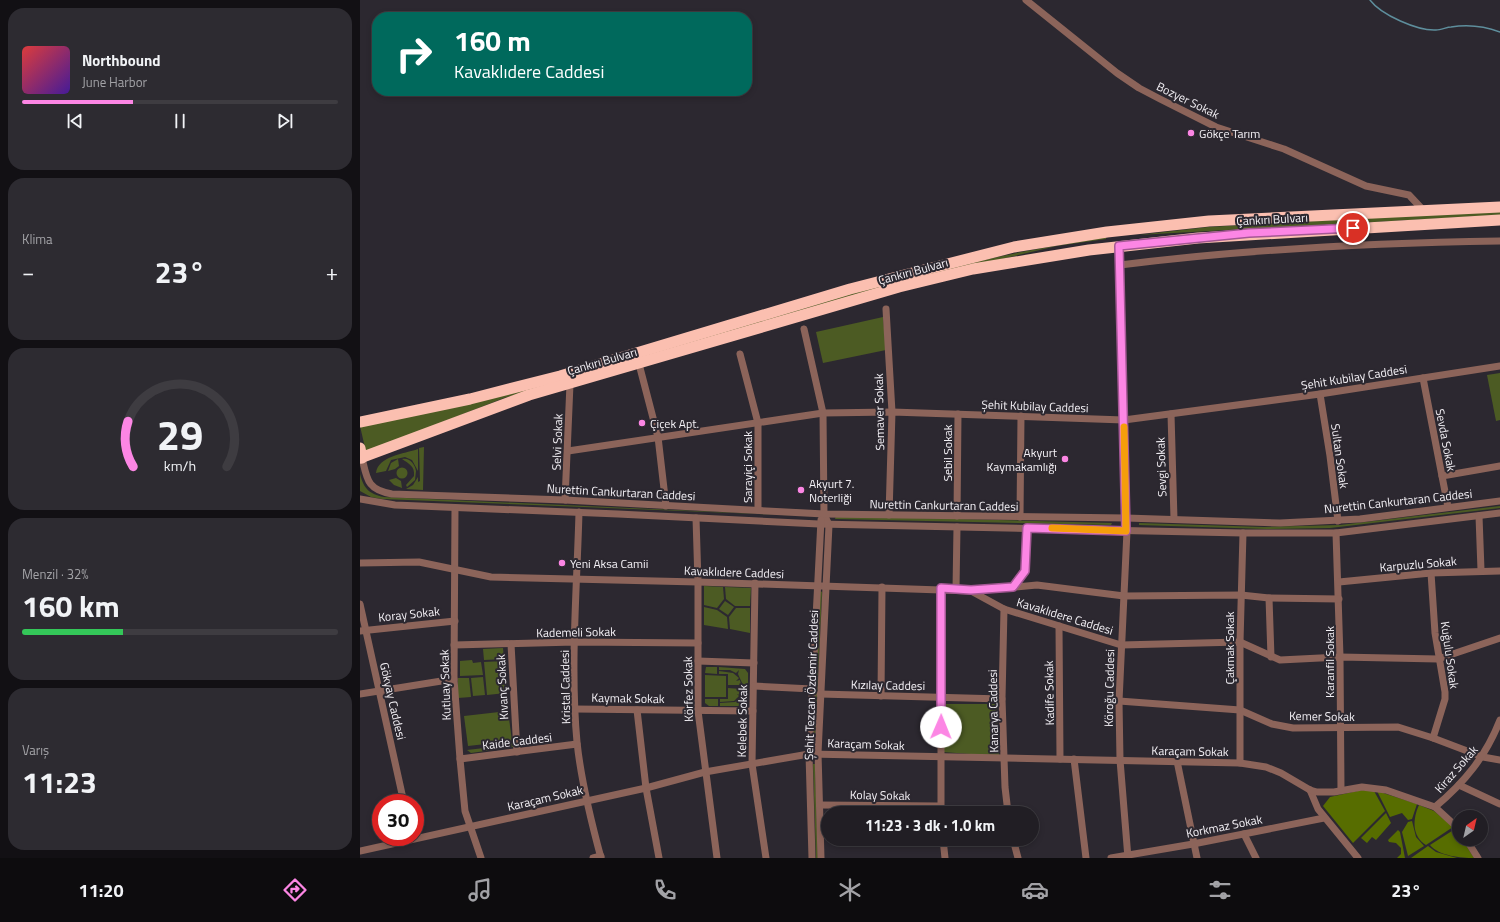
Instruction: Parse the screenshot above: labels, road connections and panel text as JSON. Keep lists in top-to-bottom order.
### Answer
{
  "streets": {
    "highway": ["Çankırı Bulvarı"],
    "street": [
      "Bozyer Sokak",
      "Şehit Kubilay Caddesi",
      "Semaver Sokak",
      "Sevda Sokak",
      "Selvi Sokak",
      "Sebil Sokak",
      "Sultan Sokak",
      "Sarayiçi Sokak",
      "Sevgi Sokak",
      "Nurettin Cankurtaran Caddesi",
      "Karpuzlu Sokak",
      "Kavaklıdere Caddesi",
      "Koray Sokak",
      "Kademeli Sokak",
      "Çakmak Sokak",
      "Kuğulu Sokak",
      "Karanfil Sokak",
      "Kutluay Sokak",
      "Şehit Tezcan Özdemir Caddesi",
      "Kızılay Caddesi",
      "Kıvanç Sokak",
      "Kristal Caddesi",
      "Köroğu Caddesi",
      "Körfez Sokak",
      "Kadife Sokak",
      "Kaymak Sokak",
      "Gökyay Caddesi",
      "Kanarya Caddesi",
      "Kemer Sokak",
      "Kelebek Sokak",
      "Kaide Caddesi",
      "Karaçam Sokak",
      "Kiraz Sokak",
      "Kolay Sokak",
      "Korkmaz Sokak"
    ]
  },
  "crossings": [
    ["Bozyer Sokak", "Çankırı Bulvarı"],
    ["Çankırı Bulvarı", "Selvi Sokak"],
    ["Çankırı Bulvarı", "Nurettin Cankurtaran Caddesi"],
    ["Çankırı Bulvarı", "Köroğu Caddesi"],
    ["Şehit Kubilay Caddesi", "Semaver Sokak"],
    ["Şehit Kubilay Caddesi", "Sevda Sokak"],
    ["Şehit Kubilay Caddesi", "Selvi Sokak"],
    ["Şehit Kubilay Caddesi", "Sebil Sokak"],
    ["Şehit Kubilay Caddesi", "Sultan Sokak"],
    ["Şehit Kubilay Caddesi", "Sarayiçi Sokak"],
    ["Şehit Kubilay Caddesi", "Sevgi Sokak"],
    ["Şehit Kubilay Caddesi", "Köroğu Caddesi"],
    ["Semaver Sokak", "Nurettin Cankurtaran Caddesi"],
    ["Sevda Sokak", "Nurettin Cankurtaran Caddesi"],
    ["Selvi Sokak", "Nurettin Cankurtaran Caddesi"],
    ["Sebil Sokak", "Nurettin Cankurtaran Caddesi"],
    ["Sultan Sokak", "Nurettin Cankurtaran Caddesi"],
    ["Sarayiçi Sokak", "Nurettin Cankurtaran Caddesi"],
    ["Sevgi Sokak", "Nurettin Cankurtaran Caddesi"],
    ["Nurettin Cankurtaran Caddesi", "Çakmak Sokak"],
    ["Nurettin Cankurtaran Caddesi", "Karanfil Sokak"],
    ["Nurettin Cankurtaran Caddesi", "Kutluay Sokak"],
    ["Nurettin Cankurtaran Caddesi", "Şehit Tezcan Özdemir Caddesi"],
    ["Nurettin Cankurtaran Caddesi", "Kristal Caddesi"],
    ["Nurettin Cankurtaran Caddesi", "Köroğu Caddesi"],
    ["Nurettin Cankurtaran Caddesi", "Körfez Sokak"],
    ["Karpuzlu Sokak", "Kuğulu Sokak"],
    ["Karpuzlu Sokak", "Karanfil Sokak"],
    ["Kavaklıdere Caddesi", "Çakmak Sokak"],
    ["Kavaklıdere Caddesi", "Kuğulu Sokak"],
    ["Kavaklıdere Caddesi", "Karanfil Sokak"],
    ["Kavaklıdere Caddesi", "Kutluay Sokak"],
    ["Kavaklıdere Caddesi", "Şehit Tezcan Özdemir Caddesi"],
    ["Kavaklıdere Caddesi", "Kristal Caddesi"],
    ["Kavaklıdere Caddesi", "Köroğu Caddesi"],
    ["Kavaklıdere Caddesi", "Körfez Sokak"],
    ["Kavaklıdere Caddesi", "Kadife Sokak"],
    ["Kavaklıdere Caddesi", "Kanarya Caddesi"],
    ["Kavaklıdere Caddesi", "Kelebek Sokak"],
    ["Koray Sokak", "Kutluay Sokak"],
    ["Koray Sokak", "Gökyay Caddesi"],
    ["Kademeli Sokak", "Kutluay Sokak"],
    ["Kademeli Sokak", "Kıvanç Sokak"],
    ["Kademeli Sokak", "Kristal Caddesi"],
    ["Kademeli Sokak", "Körfez Sokak"],
    ["Çakmak Sokak", "Kemer Sokak"],
    ["Çakmak Sokak", "Karaçam Sokak"],
    ["Kuğulu Sokak", "Kemer Sokak"],
    ["Karanfil Sokak", "Kemer Sokak"],
    ["Karanfil Sokak", "Karaçam Sokak"],
    ["Kutluay Sokak", "Kaide Caddesi"],
    ["Kutluay Sokak", "Karaçam Sokak"],
    ["Şehit Tezcan Özdemir Caddesi", "Kızılay Caddesi"],
    ["Şehit Tezcan Özdemir Caddesi", "Karaçam Sokak"],
    ["Şehit Tezcan Özdemir Caddesi", "Kolay Sokak"],
    ["Kızılay Caddesi", "Kanarya Caddesi"],
    ["Kıvanç Sokak", "Kaide Caddesi"],
    ["Kristal Caddesi", "Kaymak Sokak"],
    ["Kristal Caddesi", "Kaide Caddesi"],
    ["Kristal Caddesi", "Karaçam Sokak"],
    ["Köroğu Caddesi", "Kemer Sokak"],
    ["Köroğu Caddesi", "Karaçam Sokak"],
    ["Köroğu Caddesi", "Korkmaz Sokak"],
    ["Körfez Sokak", "Kaymak Sokak"],
    ["Körfez Sokak", "Karaçam Sokak"],
    ["Kadife Sokak", "Karaçam Sokak"],
    ["Kaymak Sokak", "Kelebek Sokak"],
    ["Kanarya Caddesi", "Karaçam Sokak"],
    ["Kemer Sokak", "Kiraz Sokak"],
    ["Kelebek Sokak", "Karaçam Sokak"],
    ["Karaçam Sokak", "Kiraz Sokak"]
  ],
  "places": [
    "Gökçe Tarım",
    "Çiçek Apt.",
    "Akyurt Kaymakamlığı",
    "Akyurt 7. Noterliği",
    "Yeni Aksa Camii"
  ],
  "north": "top right",
  "page": {
    "turn": ["160 m", "Kavaklıdere Caddesi"],
    "song": ["Northbound", "June Harbor"],
    "tile": [
      "Klima",
      ["Menzil · 32%", "160 km"],
      ["Varış", "11:23"]
    ],
    "heat": ["−", "23°", "+"],
    "limit": "30",
    "trip": "11:23 · 3 dk · 1.0 km",
    "tabs": ["11:20", "23°"],
    "gauge": ["29", "km/h"]
  }
}
